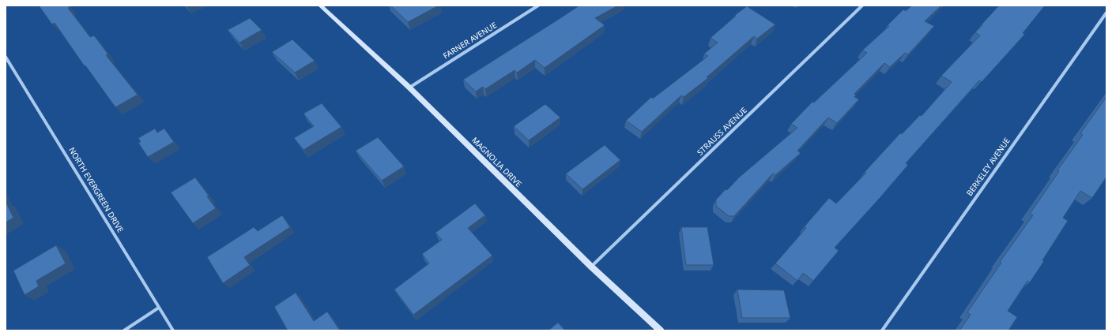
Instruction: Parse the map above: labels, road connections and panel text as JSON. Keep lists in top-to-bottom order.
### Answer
{
  "streets": {
    "street": [
      "FARNER AVENUE",
      "STRAUSS AVENUE",
      "MAGNOLIA DRIVE",
      "BERKELEY AVENUE",
      "NORTH EVERGREEN DRIVE"
    ]
  },
  "crossings": [
    ["FARNER AVENUE", "MAGNOLIA DRIVE"],
    ["STRAUSS AVENUE", "MAGNOLIA DRIVE"]
  ]
}
